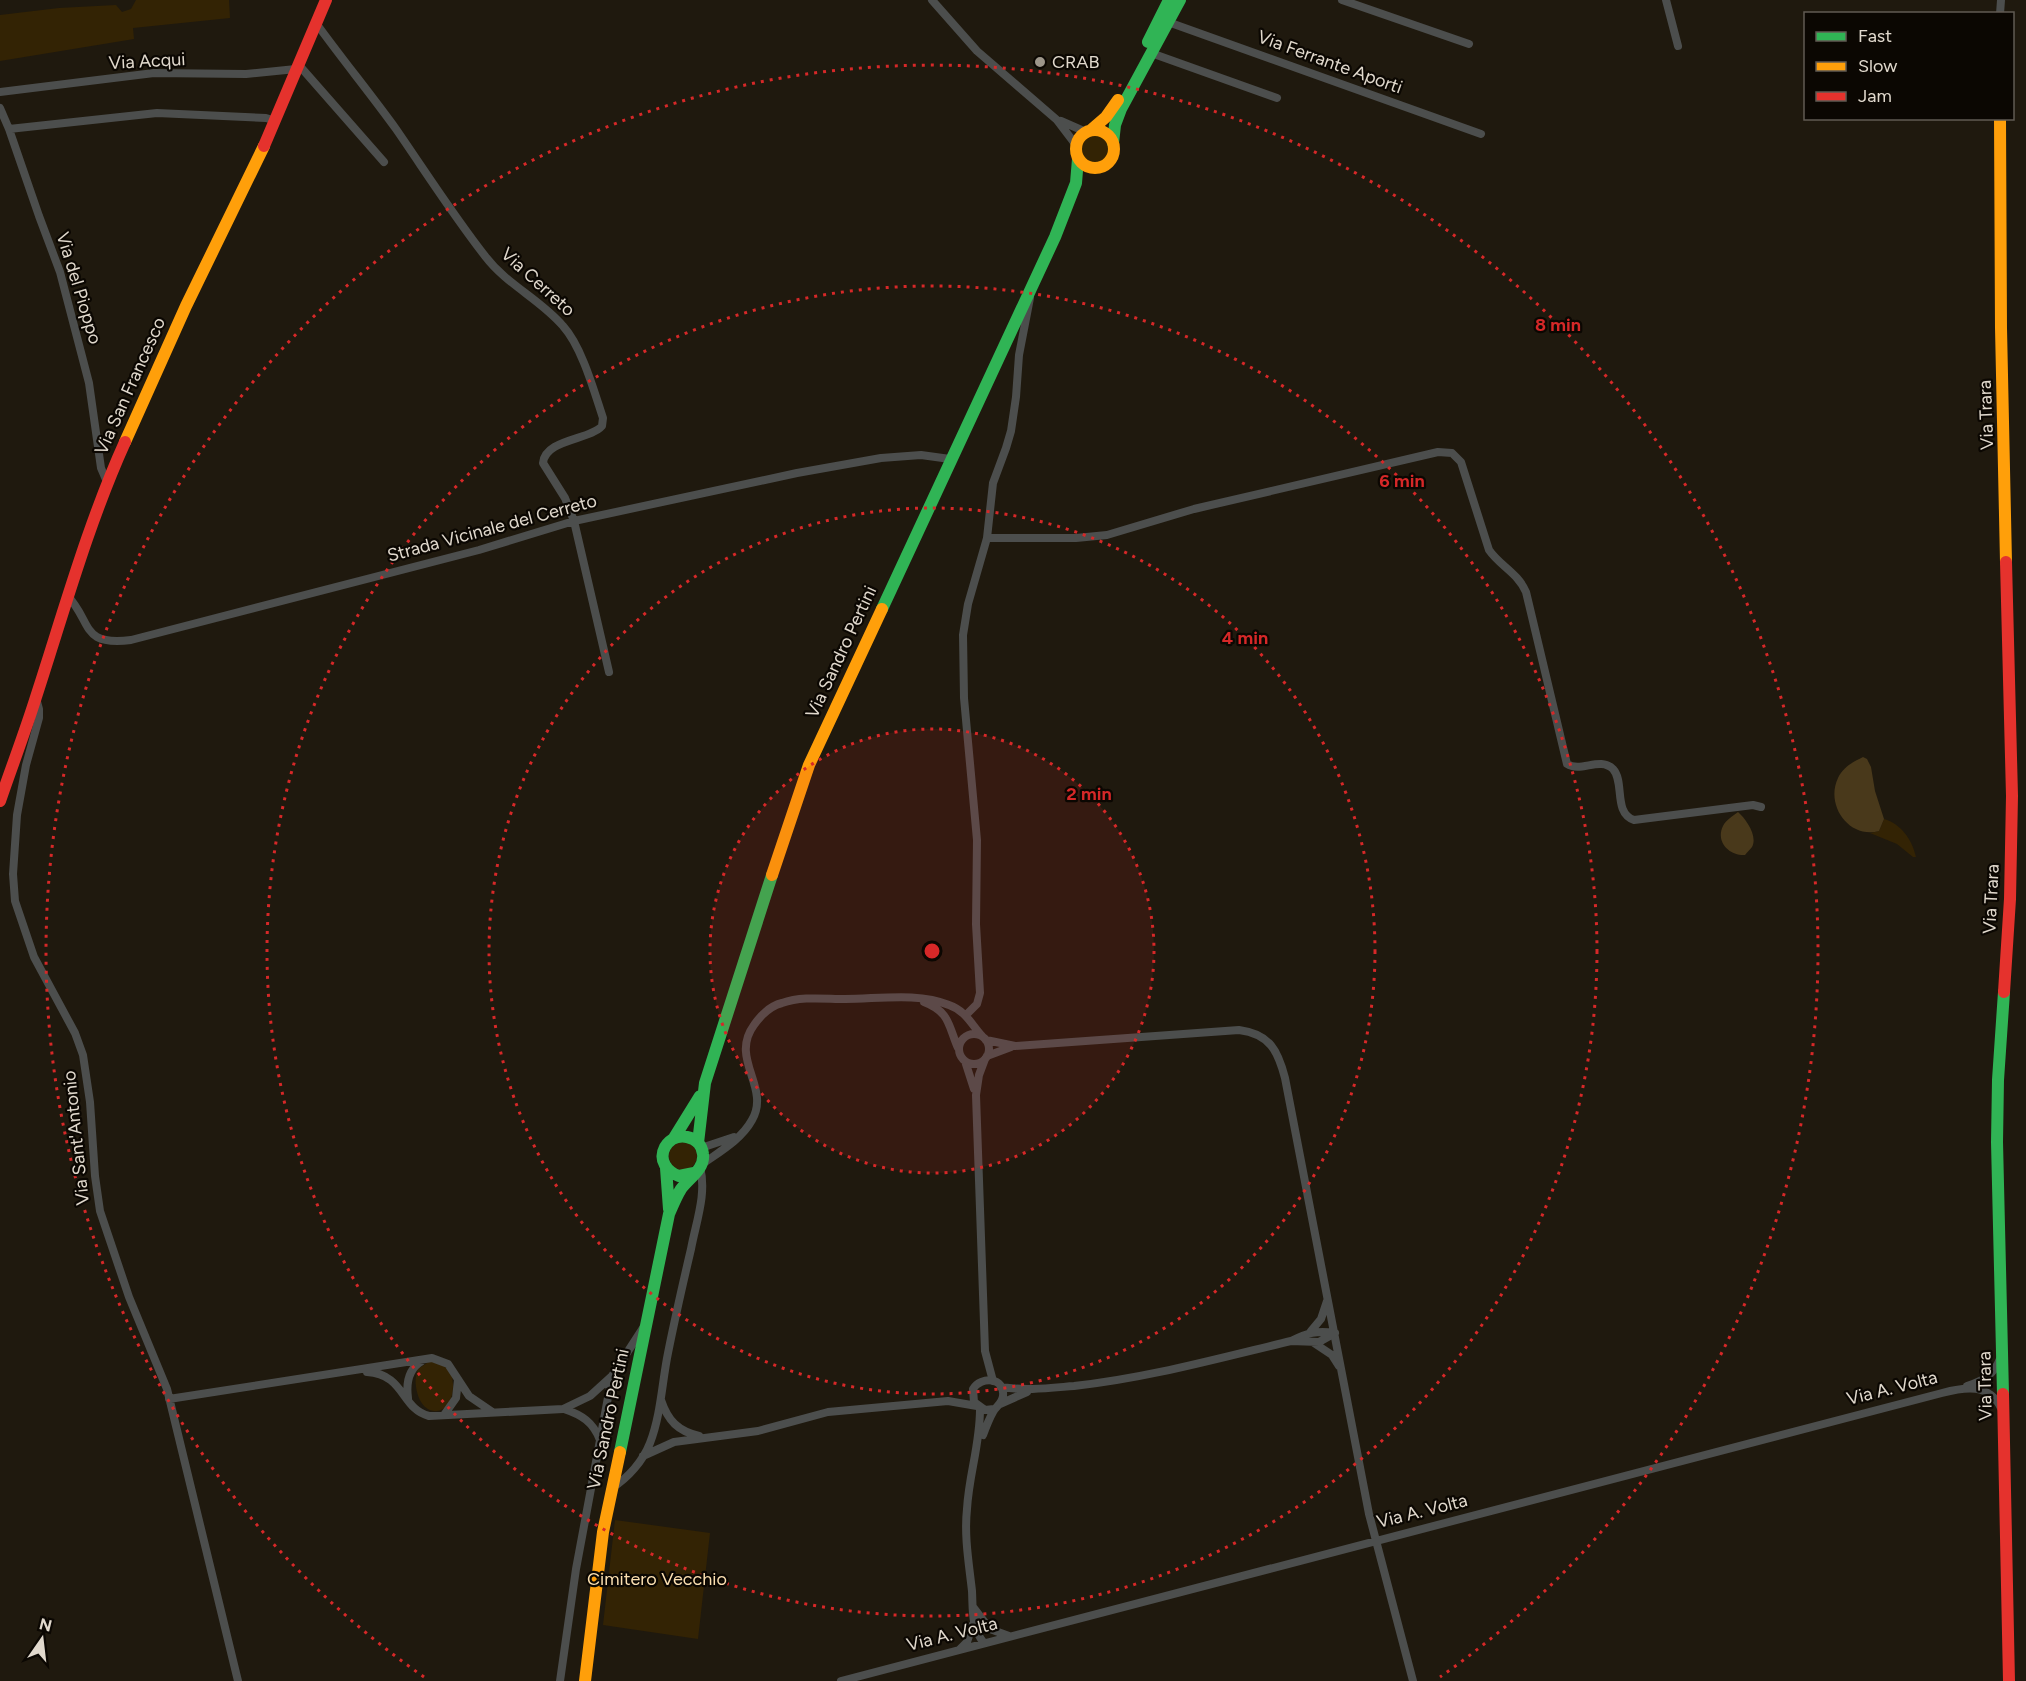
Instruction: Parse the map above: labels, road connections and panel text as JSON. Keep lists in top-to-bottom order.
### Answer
{
  "streets": {
    "main road": ["Via San Francesco", "Via Trara", "Via Sandro Pertini"],
    "street": [
      "Via Acqui",
      "Via Ferrante Aporti",
      "Via Cerreto",
      "Via del Pioppo",
      "Strada Vicinale del Cerreto",
      "Via Sant'Antonio",
      "Via A. Volta"
    ]
  },
  "crossings": [
    ["Via Acqui", "Via San Francesco"],
    ["Via Ferrante Aporti", "Via Sandro Pertini"],
    ["Via Cerreto", "Via San Francesco"],
    ["Via Cerreto", "Strada Vicinale del Cerreto"],
    ["Via del Pioppo", "Via San Francesco"],
    ["Via San Francesco", "Strada Vicinale del Cerreto"],
    ["Via San Francesco", "Via Sant'Antonio"],
    ["Via Trara", "Via A. Volta"],
    ["Strada Vicinale del Cerreto", "Via Sandro Pertini"]
  ],
  "parks": ["Cimitero Vecchio"],
  "places": ["CRAB"],
  "legend": ["Fast", "Slow", "Jam"],
  "north": "top",
  "rings": [
    "8 min",
    "6 min",
    "4 min",
    "2 min"
  ]
}
